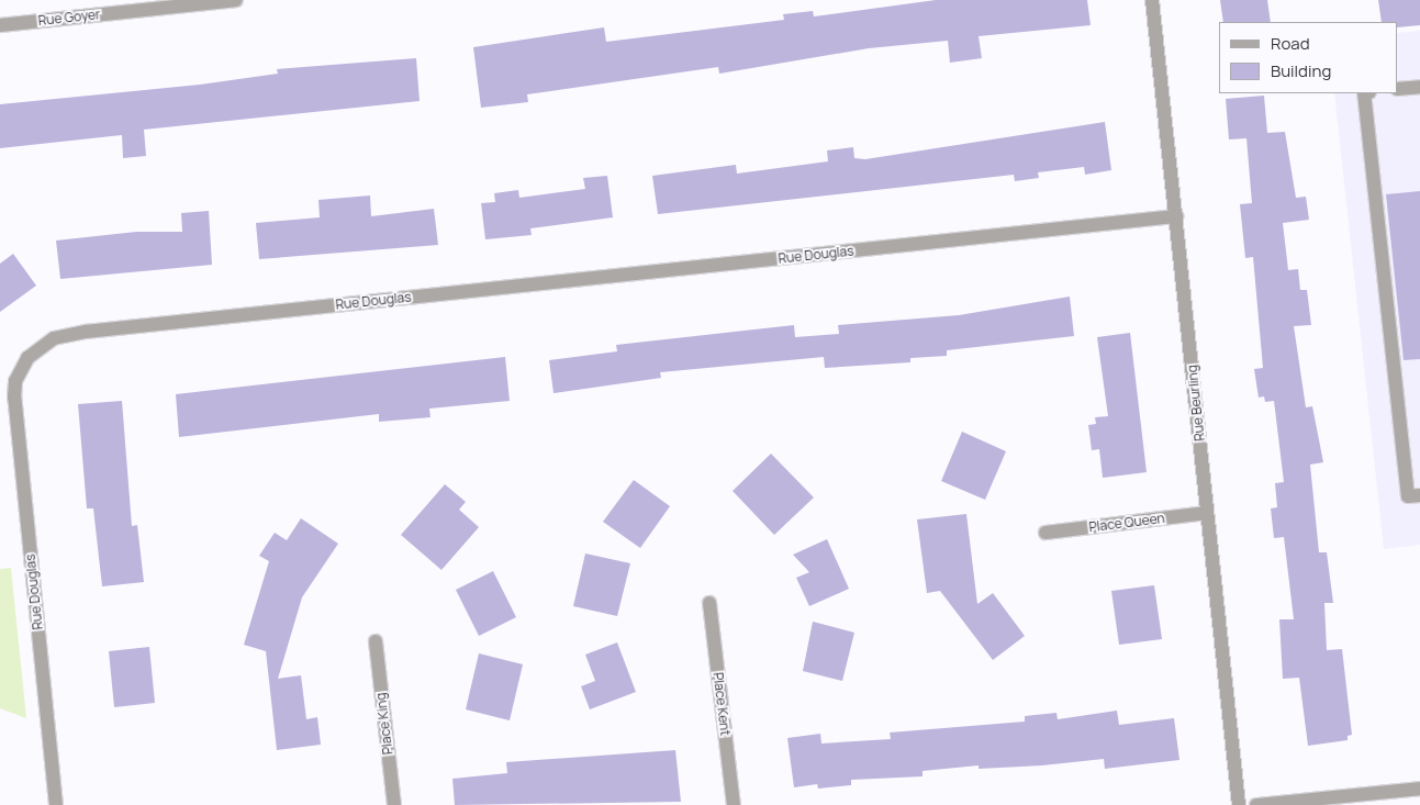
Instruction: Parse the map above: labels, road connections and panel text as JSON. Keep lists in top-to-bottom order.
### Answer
{
  "streets": {
    "street": [
      "Rue Goyer",
      "Rue Douglas",
      "Rue Beurling",
      "Place Queen",
      "Place Kent",
      "Place King"
    ]
  },
  "crossings": [
    ["Rue Douglas", "Rue Beurling"],
    ["Rue Beurling", "Place Queen"]
  ],
  "legend": ["Road", "Building"]
}
